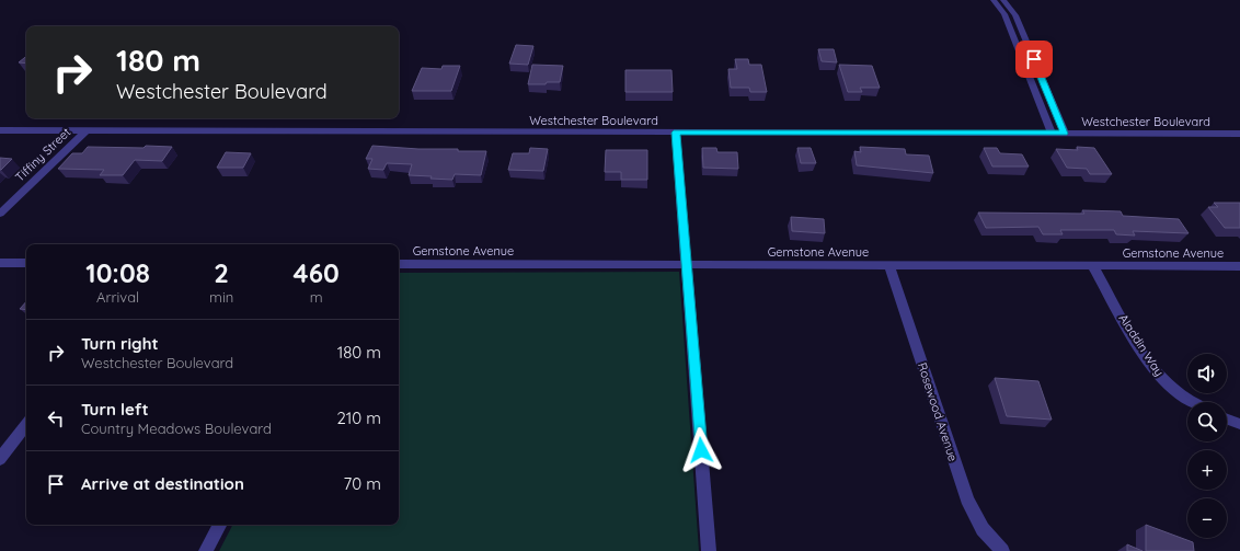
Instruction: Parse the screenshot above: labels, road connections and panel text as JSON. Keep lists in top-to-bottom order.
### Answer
{
  "streets": {
    "street": [
      "Westchester Boulevard",
      "Tiffiny Street",
      "Gemstone Avenue",
      "Aladdin Way",
      "Rosewood Avenue"
    ]
  },
  "crossings": [
    ["Westchester Boulevard", "Tiffiny Street"],
    ["Gemstone Avenue", "Aladdin Way"],
    ["Gemstone Avenue", "Rosewood Avenue"]
  ],
  "page": {
    "turn": ["180 m", "Westchester Boulevard"],
    "eta": [
      "10:08",
      "Arrival",
      "2",
      "min",
      "460",
      "m"
    ],
    "list": [
      {
        "name": "Turn right",
        "note": "Westchester Boulevard",
        "value": "180 m"
      },
      {
        "name": "Turn left",
        "note": "Country Meadows Boulevard",
        "value": "210 m"
      },
      {
        "name": "Arrive at destination",
        "value": "70 m"
      }
    ],
    "map_buttons": ["+", "−"]
  }
}
